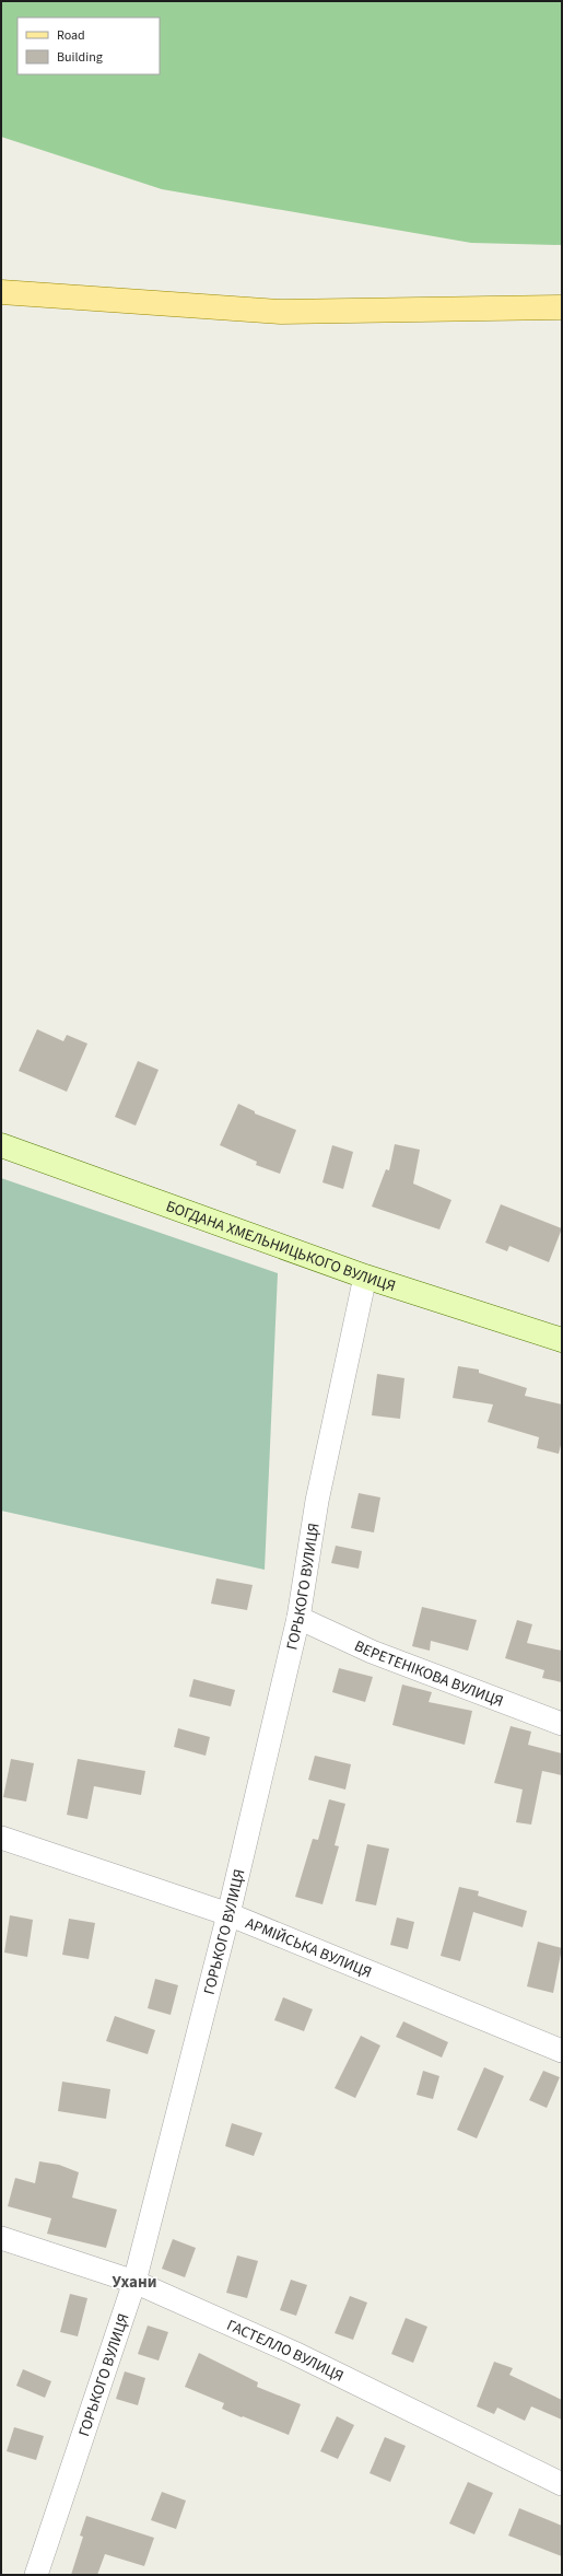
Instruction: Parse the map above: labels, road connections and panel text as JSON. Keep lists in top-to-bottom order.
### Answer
{
  "streets": {
    "street": [
      "БОГДАНА ХМЕЛЬНИЦЬКОГО ВУЛИЦЯ",
      "ГОРЬКОГО ВУЛИЦЯ",
      "ВЕРЕТЕНІКОВА ВУЛИЦЯ",
      "АРМІЙСЬКА ВУЛИЦЯ",
      "ГАСТЕЛЛО ВУЛИЦЯ"
    ]
  },
  "crossings": [
    ["БОГДАНА ХМЕЛЬНИЦЬКОГО ВУЛИЦЯ", "ГОРЬКОГО ВУЛИЦЯ"],
    ["ГОРЬКОГО ВУЛИЦЯ", "ВЕРЕТЕНІКОВА ВУЛИЦЯ"],
    ["ГОРЬКОГО ВУЛИЦЯ", "АРМІЙСЬКА ВУЛИЦЯ"],
    ["ГОРЬКОГО ВУЛИЦЯ", "ГАСТЕЛЛО ВУЛИЦЯ"]
  ],
  "districts": ["Ухани"],
  "legend": ["Road", "Building"]
}
